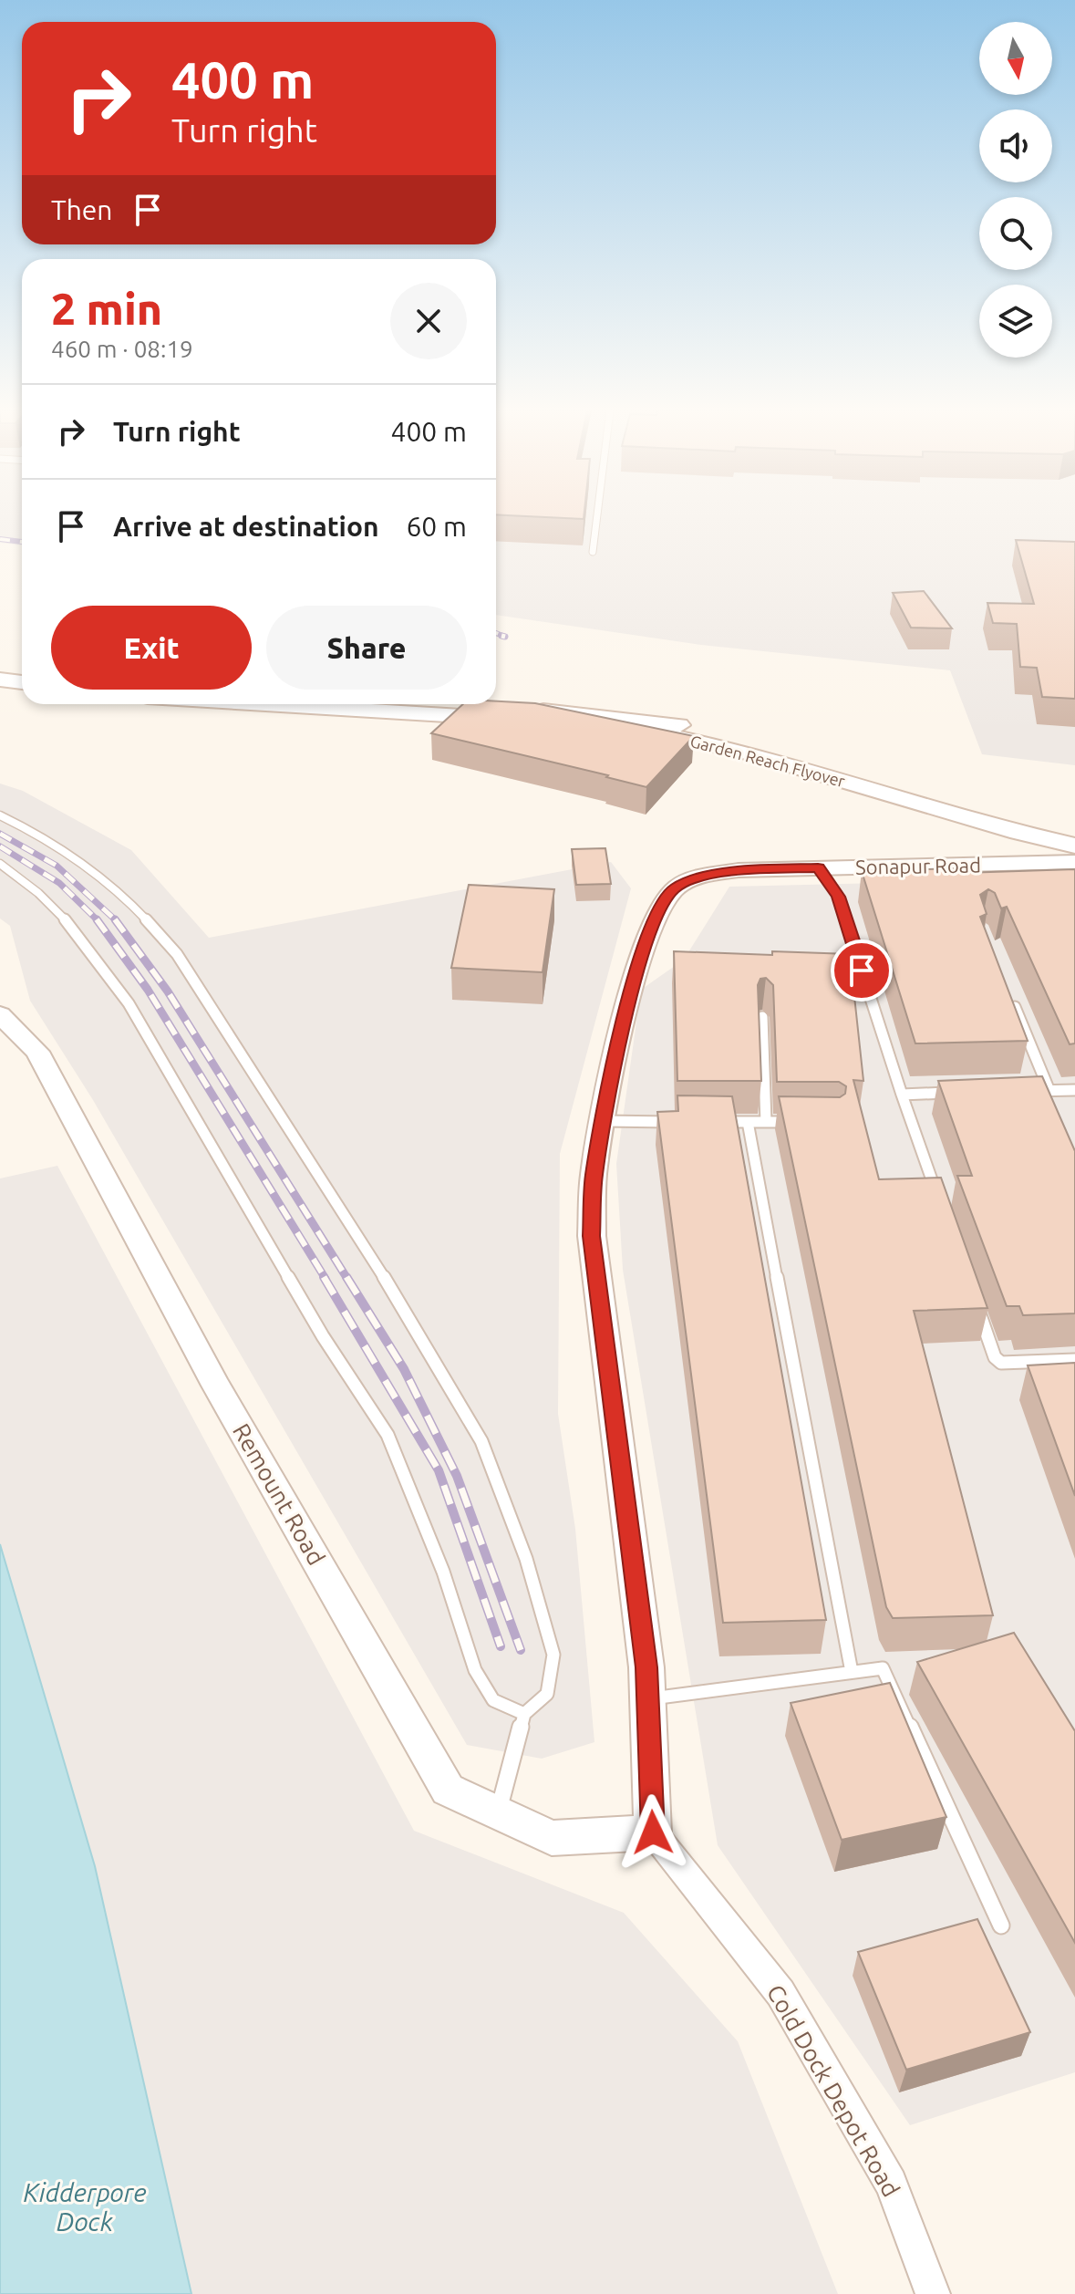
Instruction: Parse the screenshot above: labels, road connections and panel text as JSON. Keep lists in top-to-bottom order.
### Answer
{
  "streets": {
    "main road": ["Garden Reach Flyover"],
    "street": ["Sonapur Road", "Remount Road", "Cold Dock Depot Road"]
  },
  "crossings": [
    ["Garden Reach Flyover", "Sonapur Road"],
    ["Sonapur Road", "Remount Road"],
    ["Sonapur Road", "Cold Dock Depot Road"],
    ["Remount Road", "Cold Dock Depot Road"]
  ],
  "water": ["Kidderpore Dock"],
  "north": "bottom",
  "page": {
    "turn": ["400 m", "Turn right"],
    "then": "Then",
    "heading": ["2 min", "460 m · 08:19"],
    "list": [
      {
        "name": "Turn right",
        "value": "400 m"
      },
      {
        "name": "Arrive at destination",
        "value": "60 m"
      }
    ],
    "buttons": ["Exit", "Share"]
  }
}
